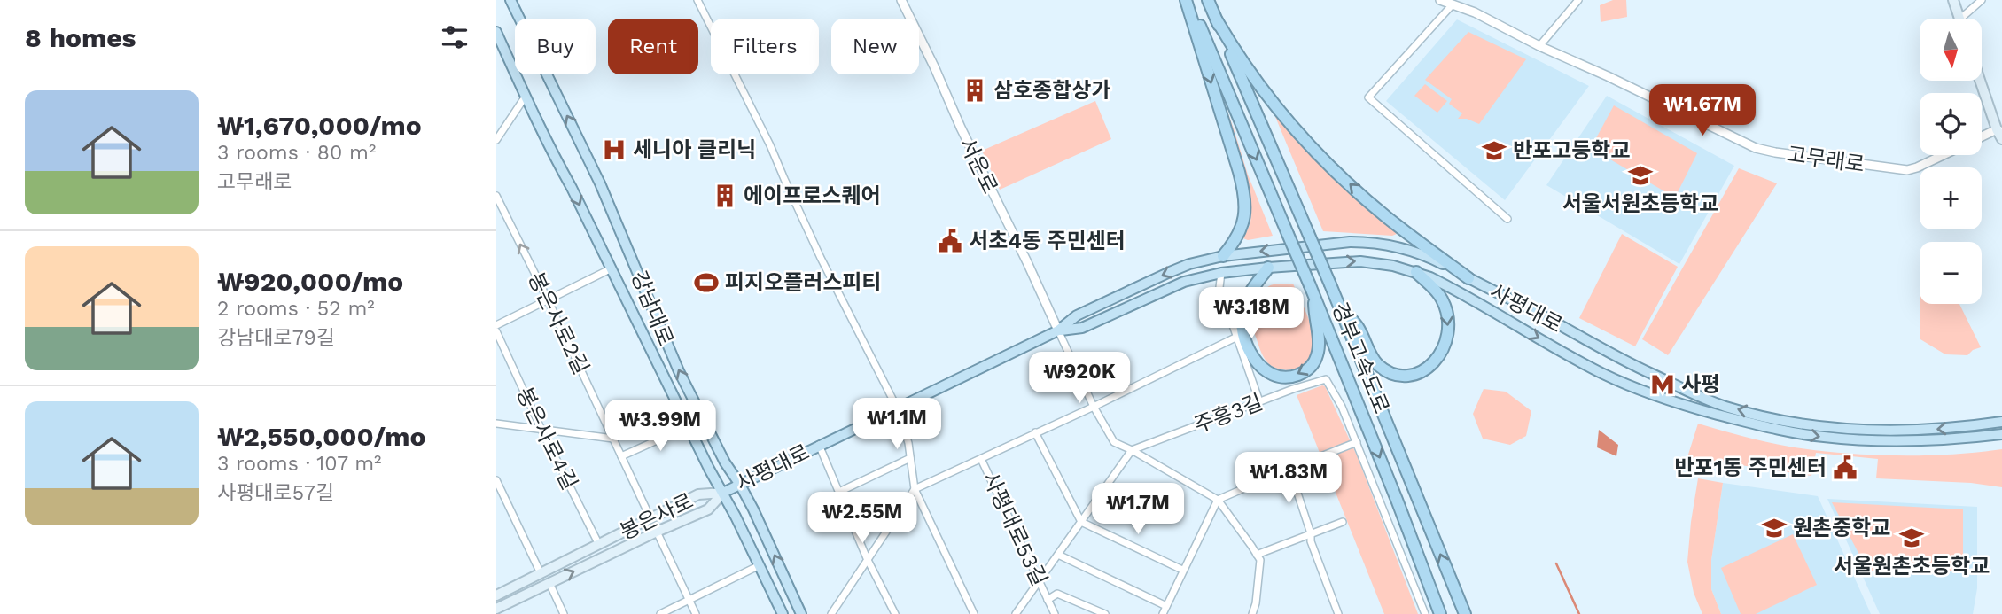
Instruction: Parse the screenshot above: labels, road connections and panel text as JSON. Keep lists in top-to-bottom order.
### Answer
{
  "streets": {
    "highway": ["경부고속도로"],
    "main road": ["강남대로", "사평대로", "봉은사로"],
    "street": [
      "고무래로",
      "서운로",
      "봉은사로2길",
      "주흥3길",
      "봉은사로4길",
      "사평대로53길"
    ]
  },
  "crossings": [
    ["서운로", "사평대로"],
    ["강남대로", "사평대로"],
    ["강남대로", "봉은사로"],
    ["사평대로", "봉은사로"],
    ["봉은사로2길", "봉은사로"],
    ["봉은사로4길", "봉은사로"]
  ],
  "places": {
    "building": ["삼호종합상가", "에이프로스퀘어"],
    "hospital": ["세니아 클리닉"],
    "school or university": [
      "반포고등학교",
      "서울서원초등학교",
      "원촌중학교",
      "서울원촌초등학교"
    ],
    "public building": ["서초4동 주민센터", "반포1동 주민센터"],
    "sports": ["피지오플러스피티"],
    "metro station": ["사평"]
  },
  "north": "bottom",
  "page": {
    "heading": "8 homes",
    "map_buttons": ["+", "−"],
    "chip": [
      "Buy",
      "Rent",
      "Filters",
      "New"
    ],
    "list": [
      {
        "name": "₩1,670,000/mo",
        "note": "3 rooms · 80 m² · 고무래로"
      },
      {
        "name": "₩920,000/mo",
        "note": "2 rooms · 52 m² · 강남대로79길"
      },
      {
        "name": "₩2,550,000/mo",
        "note": "3 rooms · 107 m² · 사평대로57길"
      }
    ],
    "price": [
      "₩1.67M",
      "₩3.18M",
      "₩920K",
      "₩1.1M",
      "₩3.99M",
      "₩1.83M",
      "₩1.7M",
      "₩2.55M"
    ]
  }
}
